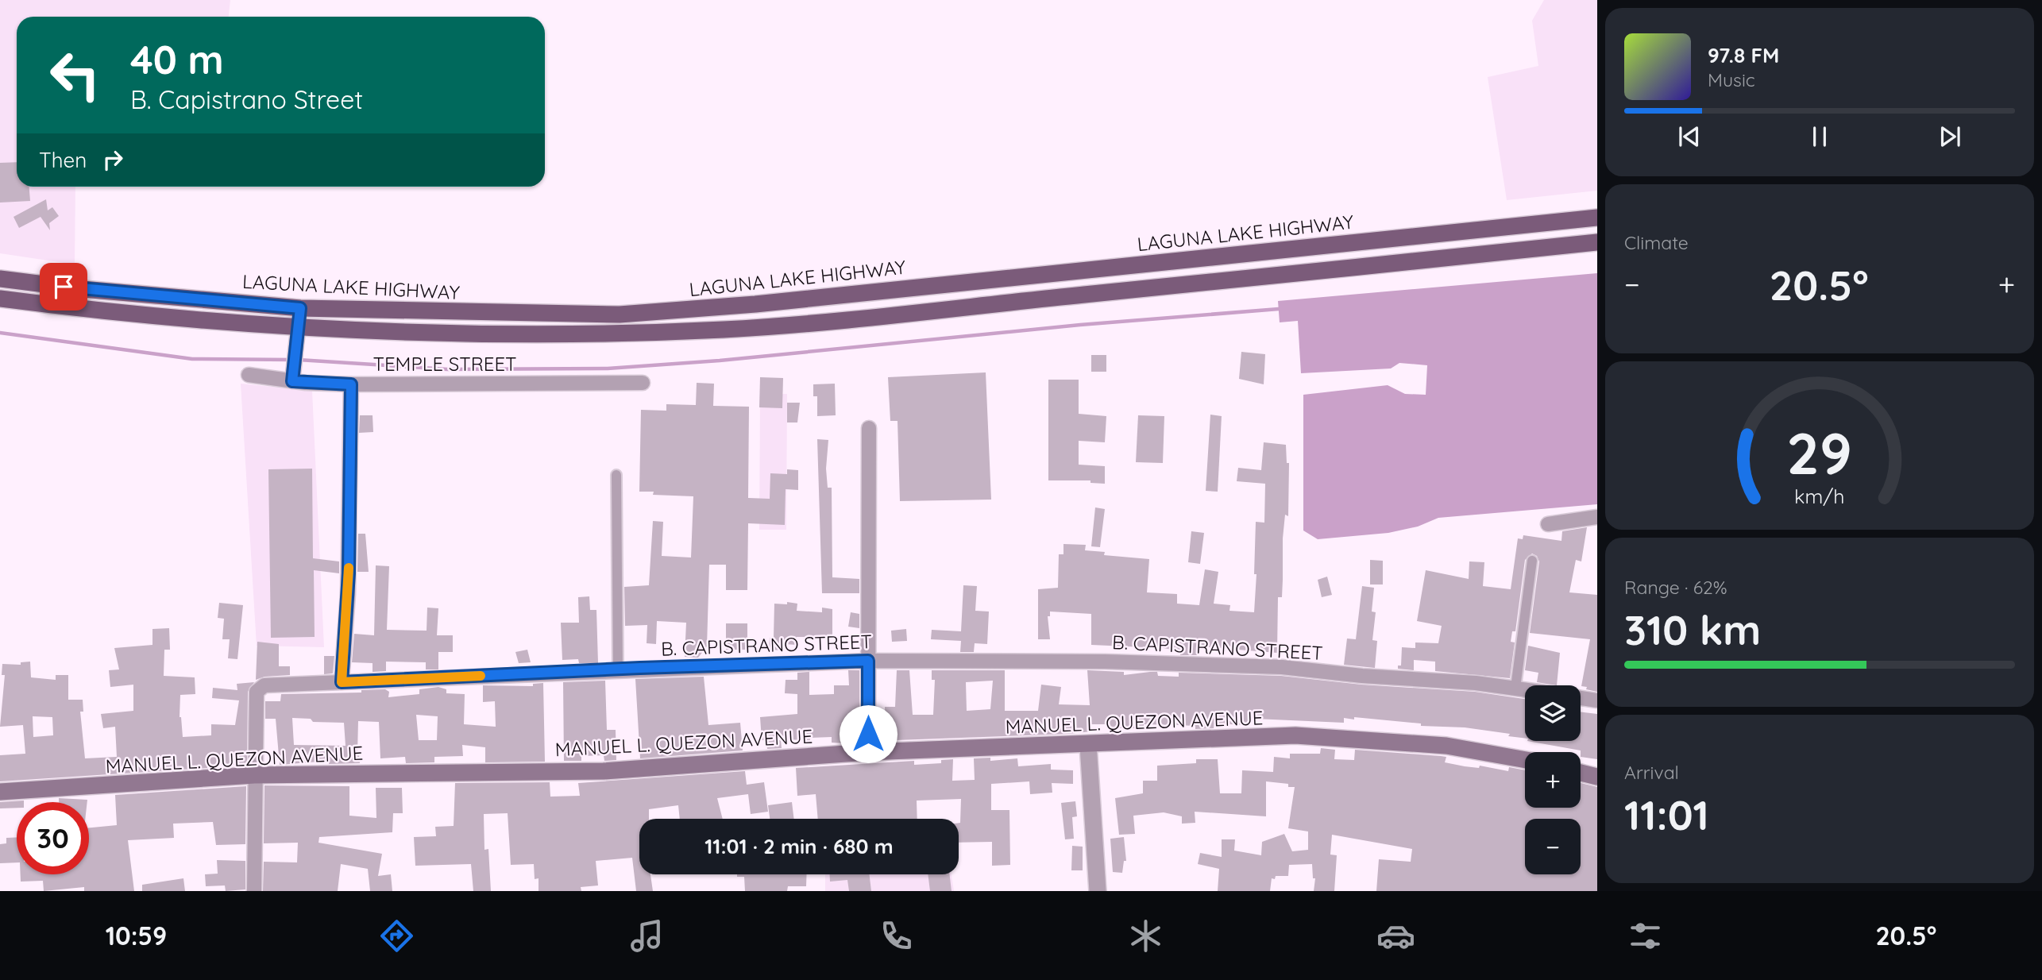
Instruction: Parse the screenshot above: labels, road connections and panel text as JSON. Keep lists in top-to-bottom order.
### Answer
{
  "streets": {
    "main road": ["LAGUNA LAKE HIGHWAY", "MANUEL L. QUEZON AVENUE"],
    "street": ["TEMPLE STREET", "B. CAPISTRANO STREET"]
  },
  "crossings": [
    ["B. CAPISTRANO STREET", "MANUEL L. QUEZON AVENUE"]
  ],
  "page": {
    "turn": ["40 m", "B. Capistrano Street"],
    "song": ["97.8 FM", "Music"],
    "then": "Then",
    "tile": [
      "Climate",
      ["Range · 62%", "310 km"],
      ["Arrival", "11:01"]
    ],
    "heat": ["−", "20.5°", "+"],
    "map_buttons": ["+", "−"],
    "limit": "30",
    "trip": "11:01 · 2 min · 680 m",
    "tabs": ["10:59", "20.5°"],
    "gauge": ["29", "km/h"]
  }
}
